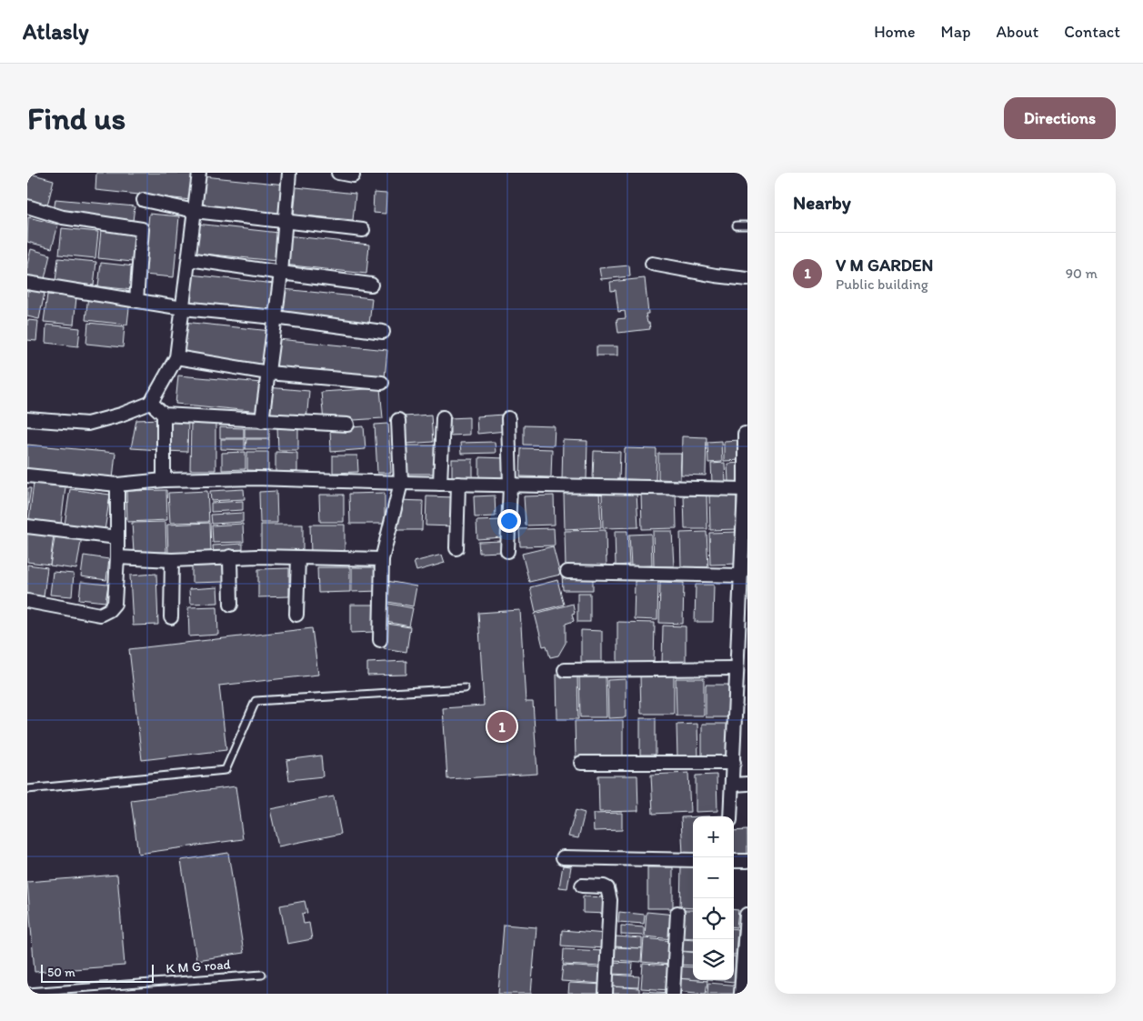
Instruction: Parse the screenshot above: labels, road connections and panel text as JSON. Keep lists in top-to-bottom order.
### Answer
{
  "streets": {
    "lane": ["K M G road"]
  },
  "scale_bar": "50 m",
  "page": {
    "header": "Atlasly",
    "nav": [
      "Home",
      "Map",
      "About",
      "Contact"
    ],
    "buttons": "Directions",
    "title": "Find us",
    "heading": "Nearby",
    "list": [
      {
        "mark": "1",
        "name": "V M GARDEN",
        "note": "Public building",
        "value": "90 m"
      }
    ],
    "pins": "1",
    "map_buttons": ["+", "−"],
    "scale": "50 m"
  }
}
